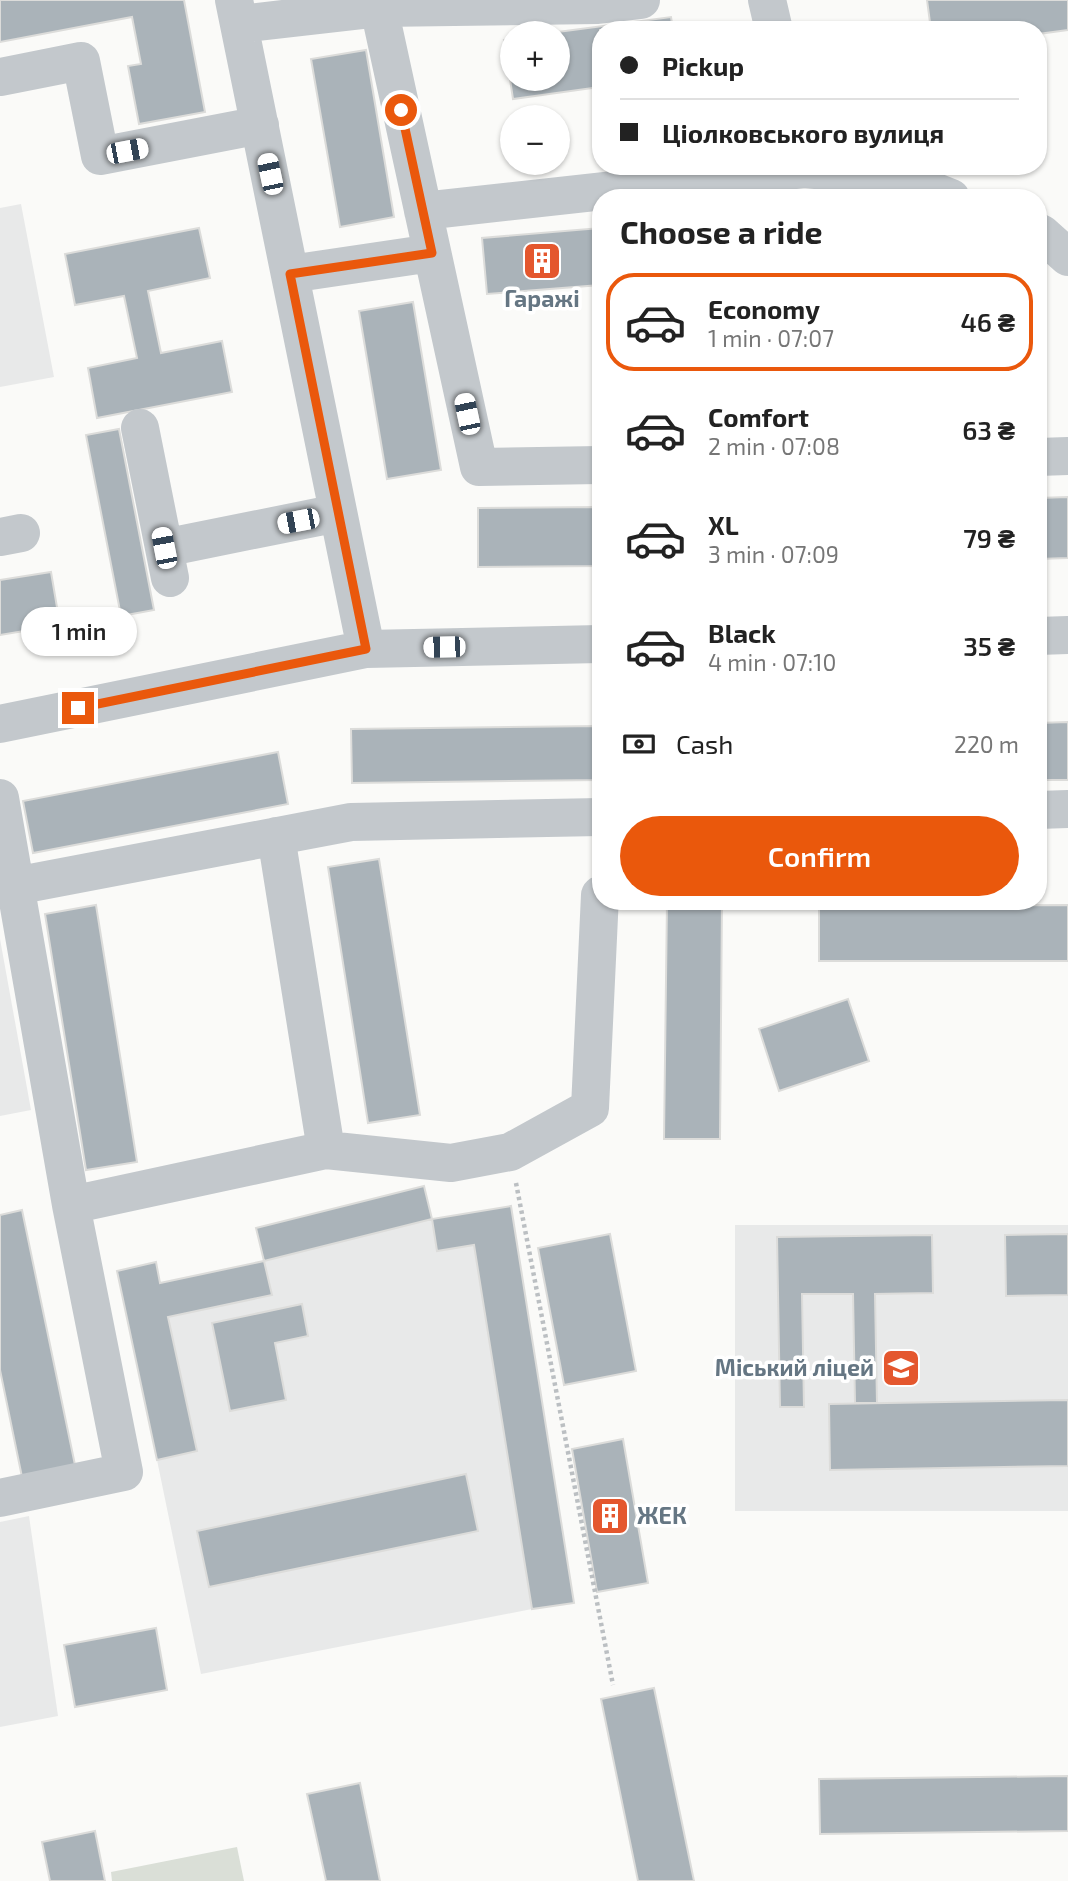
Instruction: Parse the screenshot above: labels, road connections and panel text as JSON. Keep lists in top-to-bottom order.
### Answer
{
  "places": {
    "building": ["Гаражі", "ЖЕК"],
    "school or university": ["Міський ліцей"]
  },
  "page": {
    "map_buttons": ["+", "−"],
    "banner": ["Pickup", "Ціолковського вулиця"],
    "heading": "Choose a ride",
    "list": [
      {
        "name": "Economy",
        "note": "1 min · 07:07",
        "value": "46 ₴"
      },
      {
        "name": "Comfort",
        "note": "2 min · 07:08",
        "value": "63 ₴"
      },
      {
        "name": "XL",
        "note": "3 min · 07:09",
        "value": "79 ₴"
      },
      {
        "name": "Black",
        "note": "4 min · 07:10",
        "value": "35 ₴"
      }
    ],
    "bubble": "1 min",
    "pay": ["Cash", "220 m"],
    "buttons": "Confirm"
  }
}
